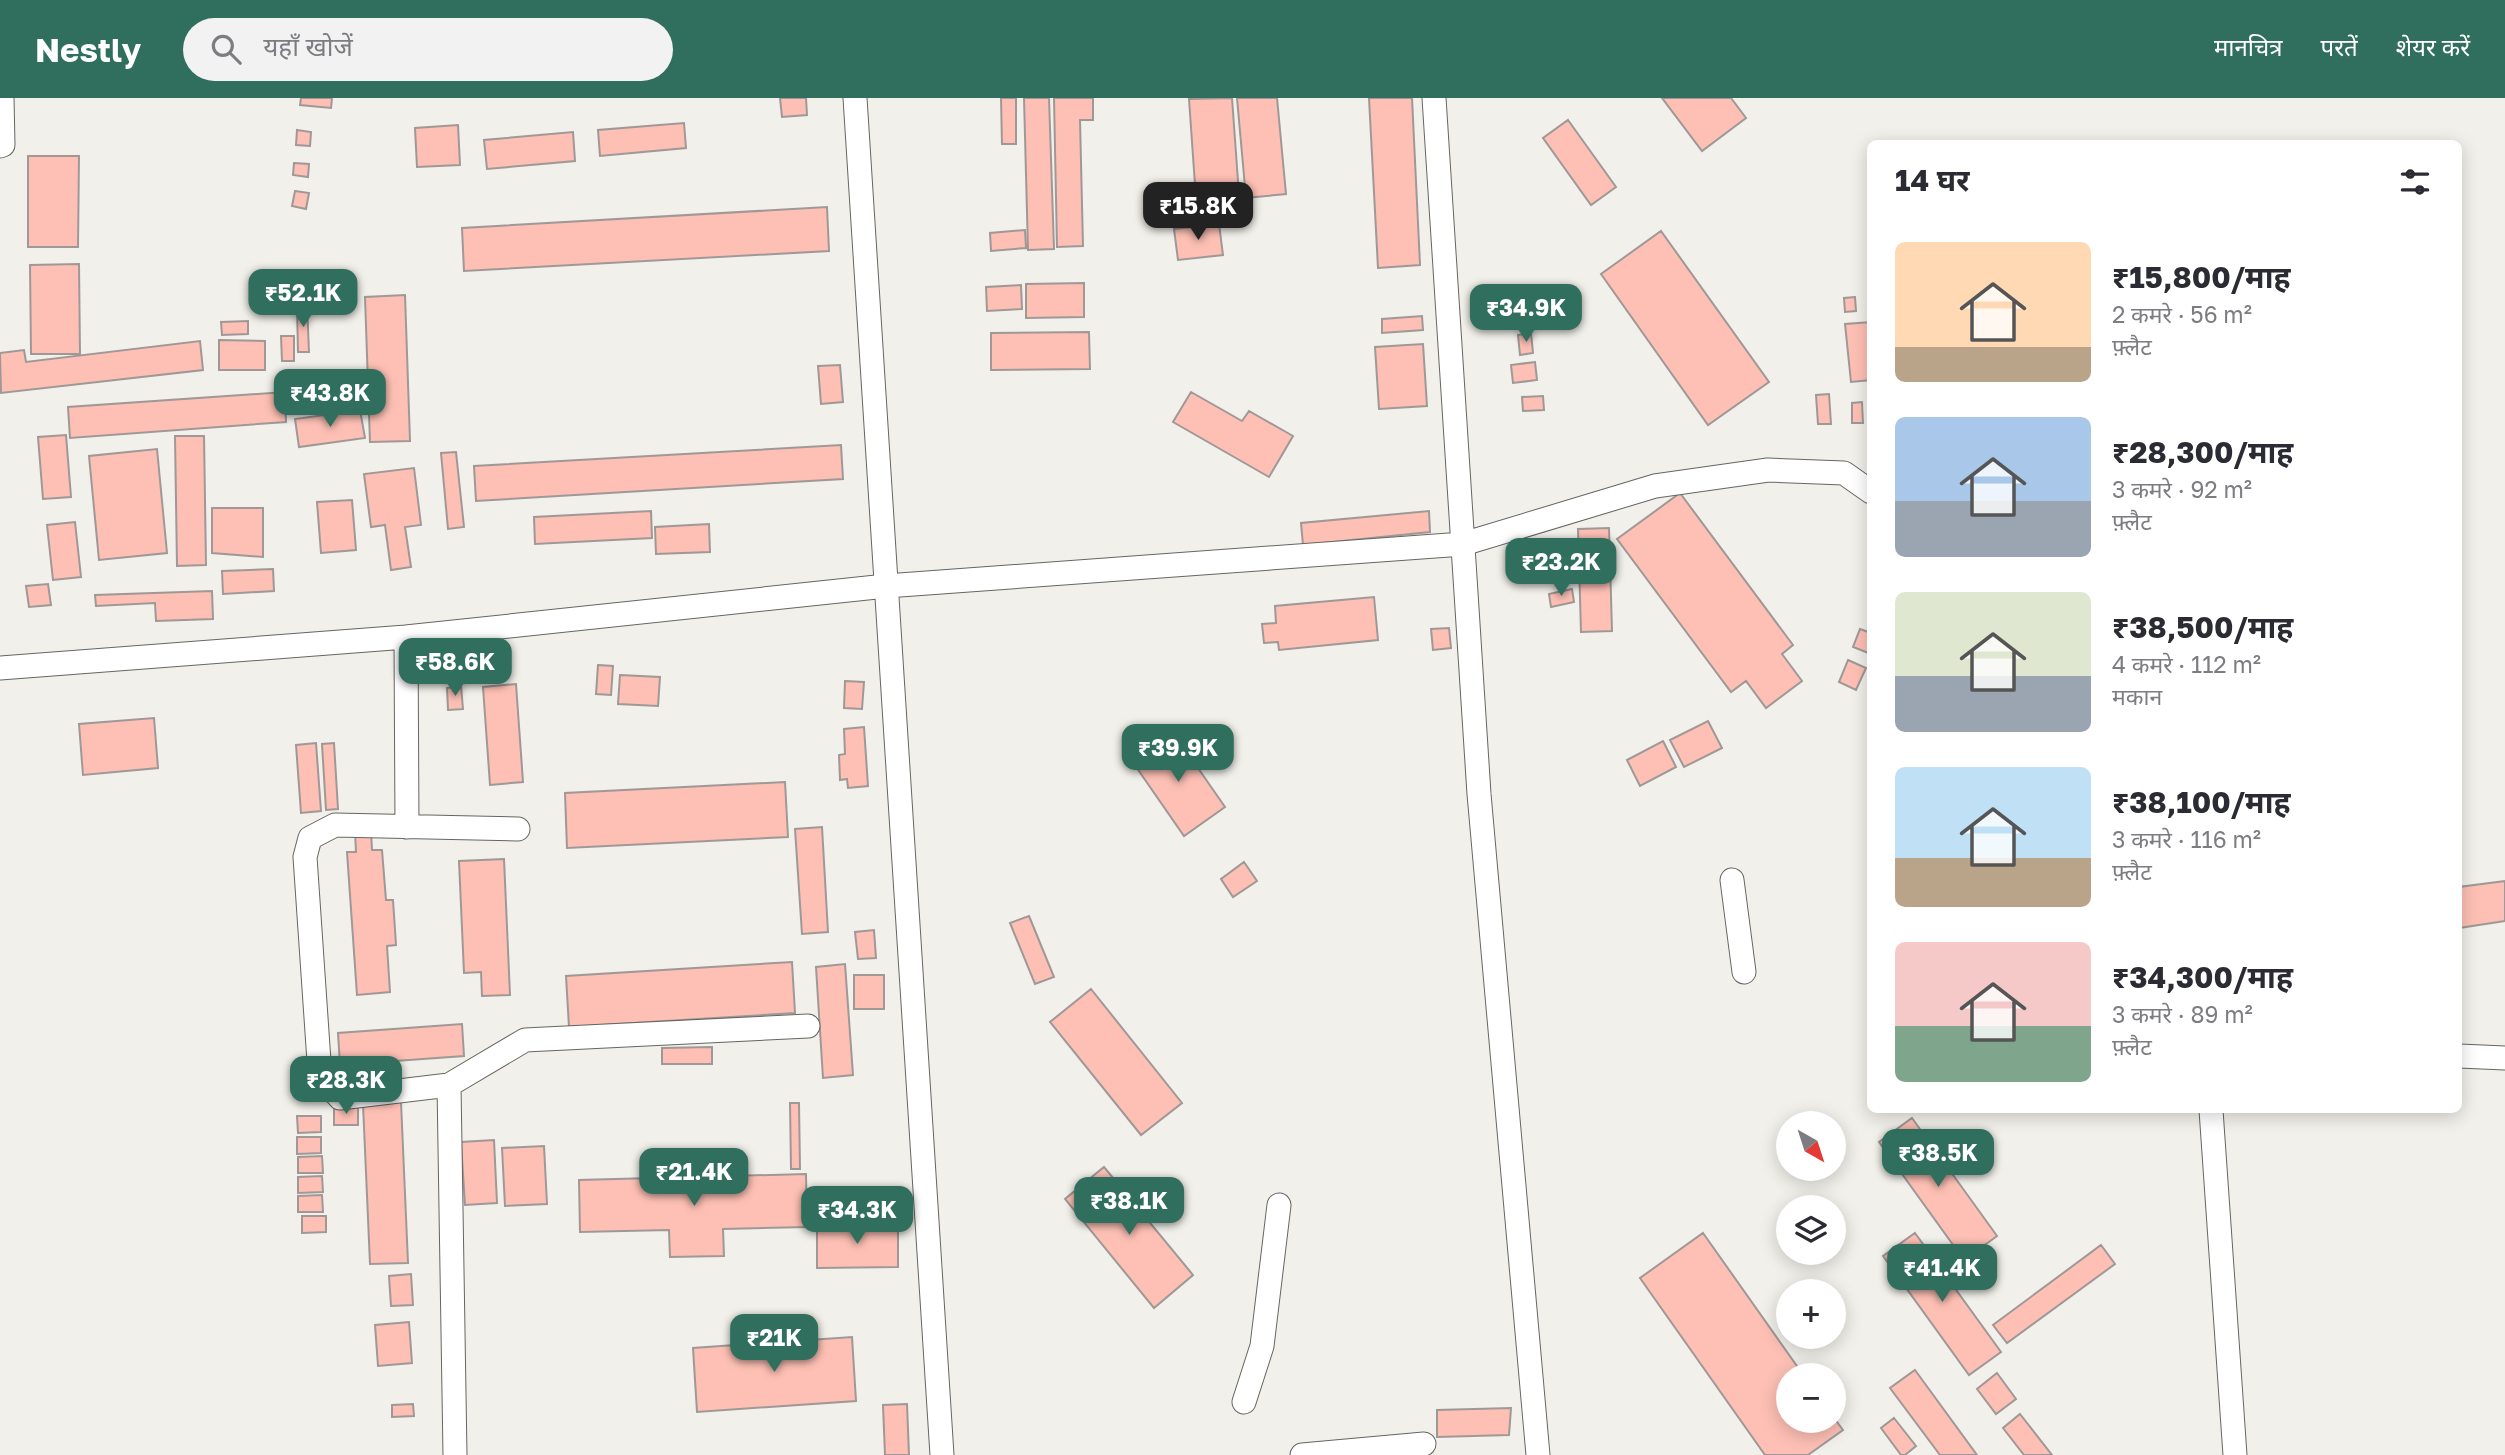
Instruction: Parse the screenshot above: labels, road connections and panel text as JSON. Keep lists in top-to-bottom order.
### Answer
{
  "north": "bottom right",
  "page": {
    "header": "Nestly",
    "search": "यहाँ खोजें",
    "nav": ["मानचित्र", "परतें", "शेयर करें"],
    "heading": "14 घर",
    "price": [
      "₹15.8K",
      "₹52.1K",
      "₹34.9K",
      "₹43.8K",
      "₹23.2K",
      "₹58.6K",
      "₹39.9K",
      "₹28.3K",
      "₹38.5K",
      "₹21.4K",
      "₹38.1K",
      "₹34.3K",
      "₹41.4K",
      "₹21K"
    ],
    "list": [
      {
        "name": "₹15,800/माह",
        "note": "2 कमरे · 56 m² · फ़्लैट"
      },
      {
        "name": "₹28,300/माह",
        "note": "3 कमरे · 92 m² · फ़्लैट"
      },
      {
        "name": "₹38,500/माह",
        "note": "4 कमरे · 112 m² · मकान"
      },
      {
        "name": "₹38,100/माह",
        "note": "3 कमरे · 116 m² · फ़्लैट"
      },
      {
        "name": "₹34,300/माह",
        "note": "3 कमरे · 89 m² · फ़्लैट"
      }
    ],
    "map_buttons": ["+", "−"]
  }
}
